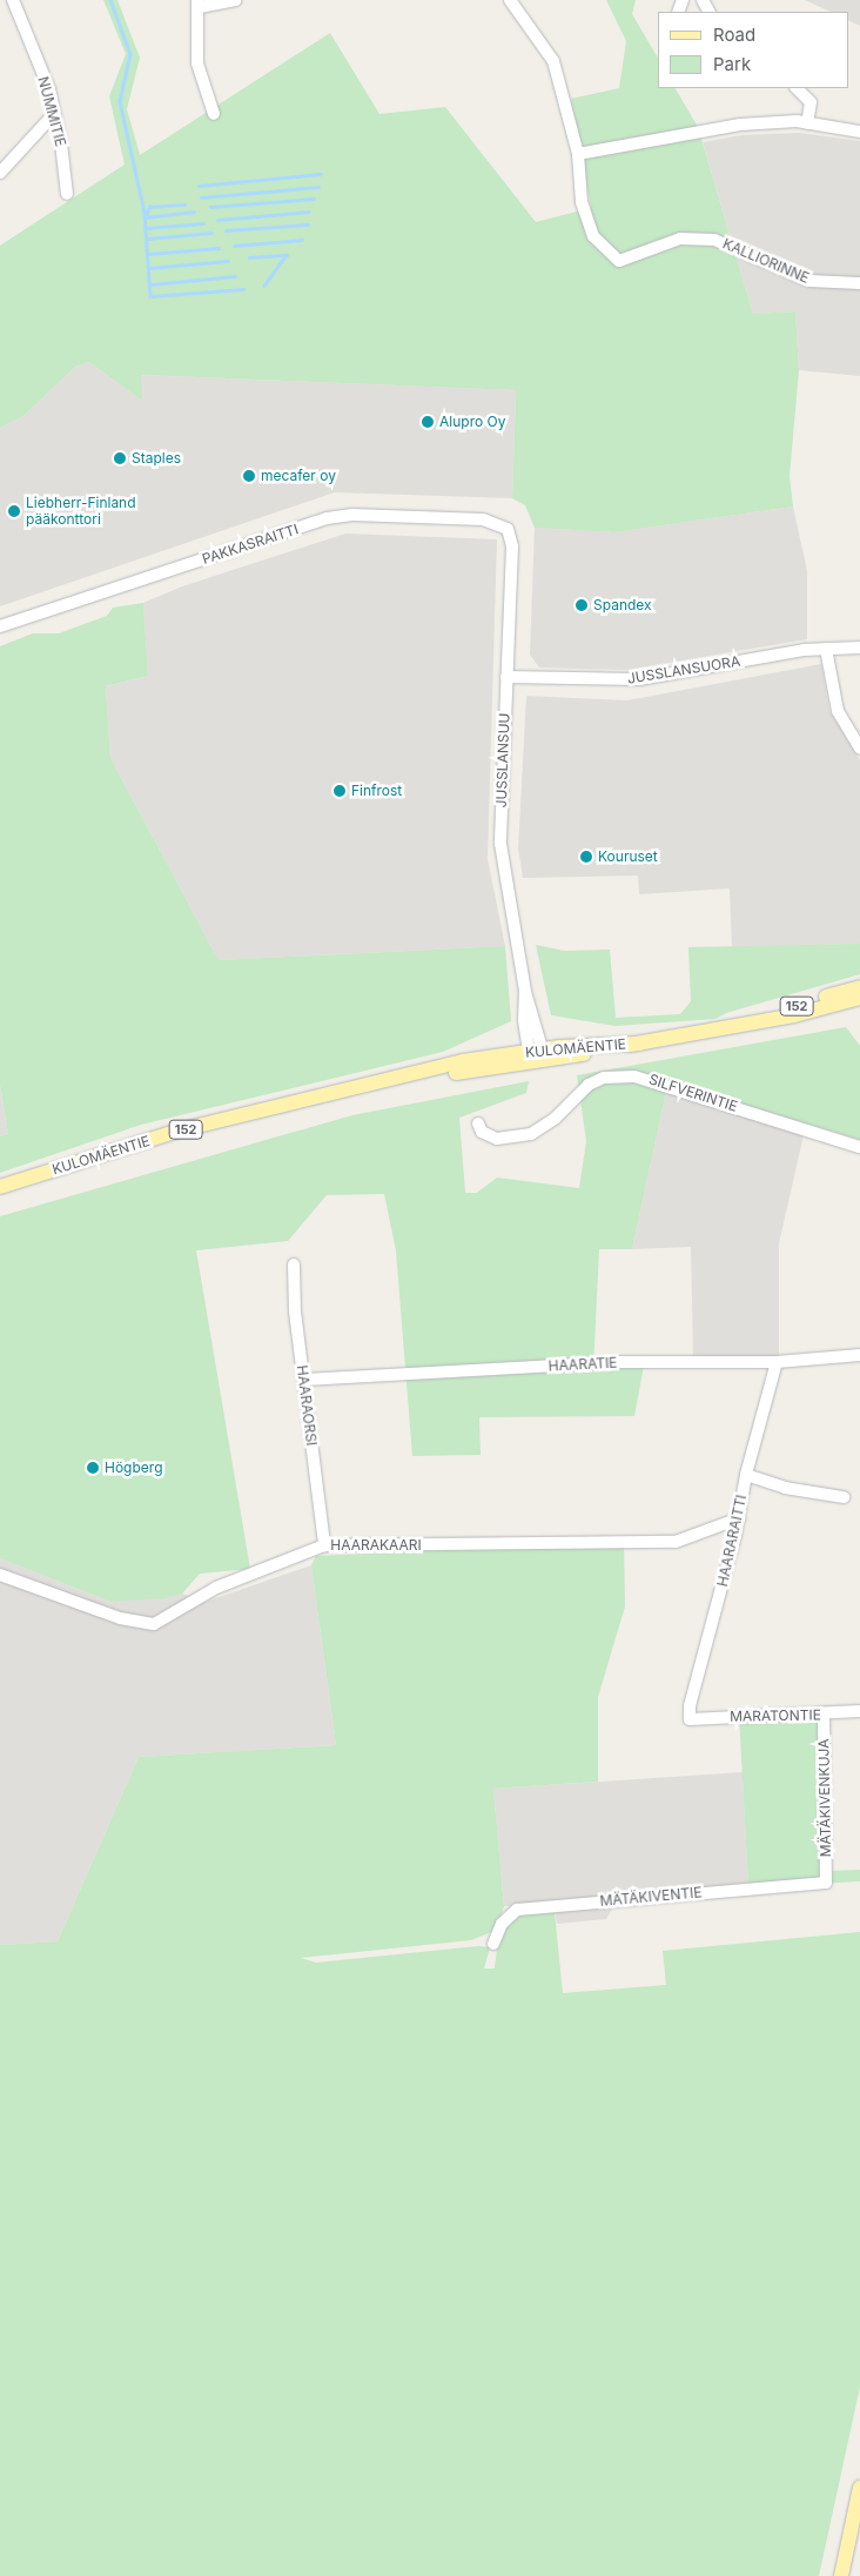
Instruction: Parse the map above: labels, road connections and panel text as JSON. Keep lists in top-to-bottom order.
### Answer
{
  "streets": {
    "main road": ["152", "KULOMÄENTIE"],
    "street": [
      "NUMMITIE",
      "KALLIORINNE",
      "PAKKASRAITTI",
      "JUSSLANSUORA",
      "JUSSLANSUU",
      "SILFVERINTIE",
      "HAARATIE",
      "HAARAORSI",
      "HAARARAITTI",
      "HAARAKAARI",
      "MARATONTIE",
      "MÄTÄKIVENKUJA",
      "MÄTÄKIVENTIE"
    ]
  },
  "crossings": [
    ["PAKKASRAITTI", "JUSSLANSUU"],
    ["JUSSLANSUORA", "JUSSLANSUU"],
    ["JUSSLANSUU", "KULOMÄENTIE"],
    ["HAARATIE", "HAARAORSI"],
    ["HAARATIE", "HAARARAITTI"],
    ["HAARAORSI", "HAARAKAARI"],
    ["HAARARAITTI", "HAARAKAARI"],
    ["HAARARAITTI", "MARATONTIE"],
    ["MARATONTIE", "MÄTÄKIVENKUJA"],
    ["MÄTÄKIVENKUJA", "MÄTÄKIVENTIE"]
  ],
  "places": [
    "Alupro Oy",
    "Staples",
    "mecafer oy",
    "Liebherr-Finland pääkonttori",
    "Spandex",
    "Finfrost",
    "Kouruset",
    "Högberg"
  ],
  "legend": ["Road", "Park"]
}
